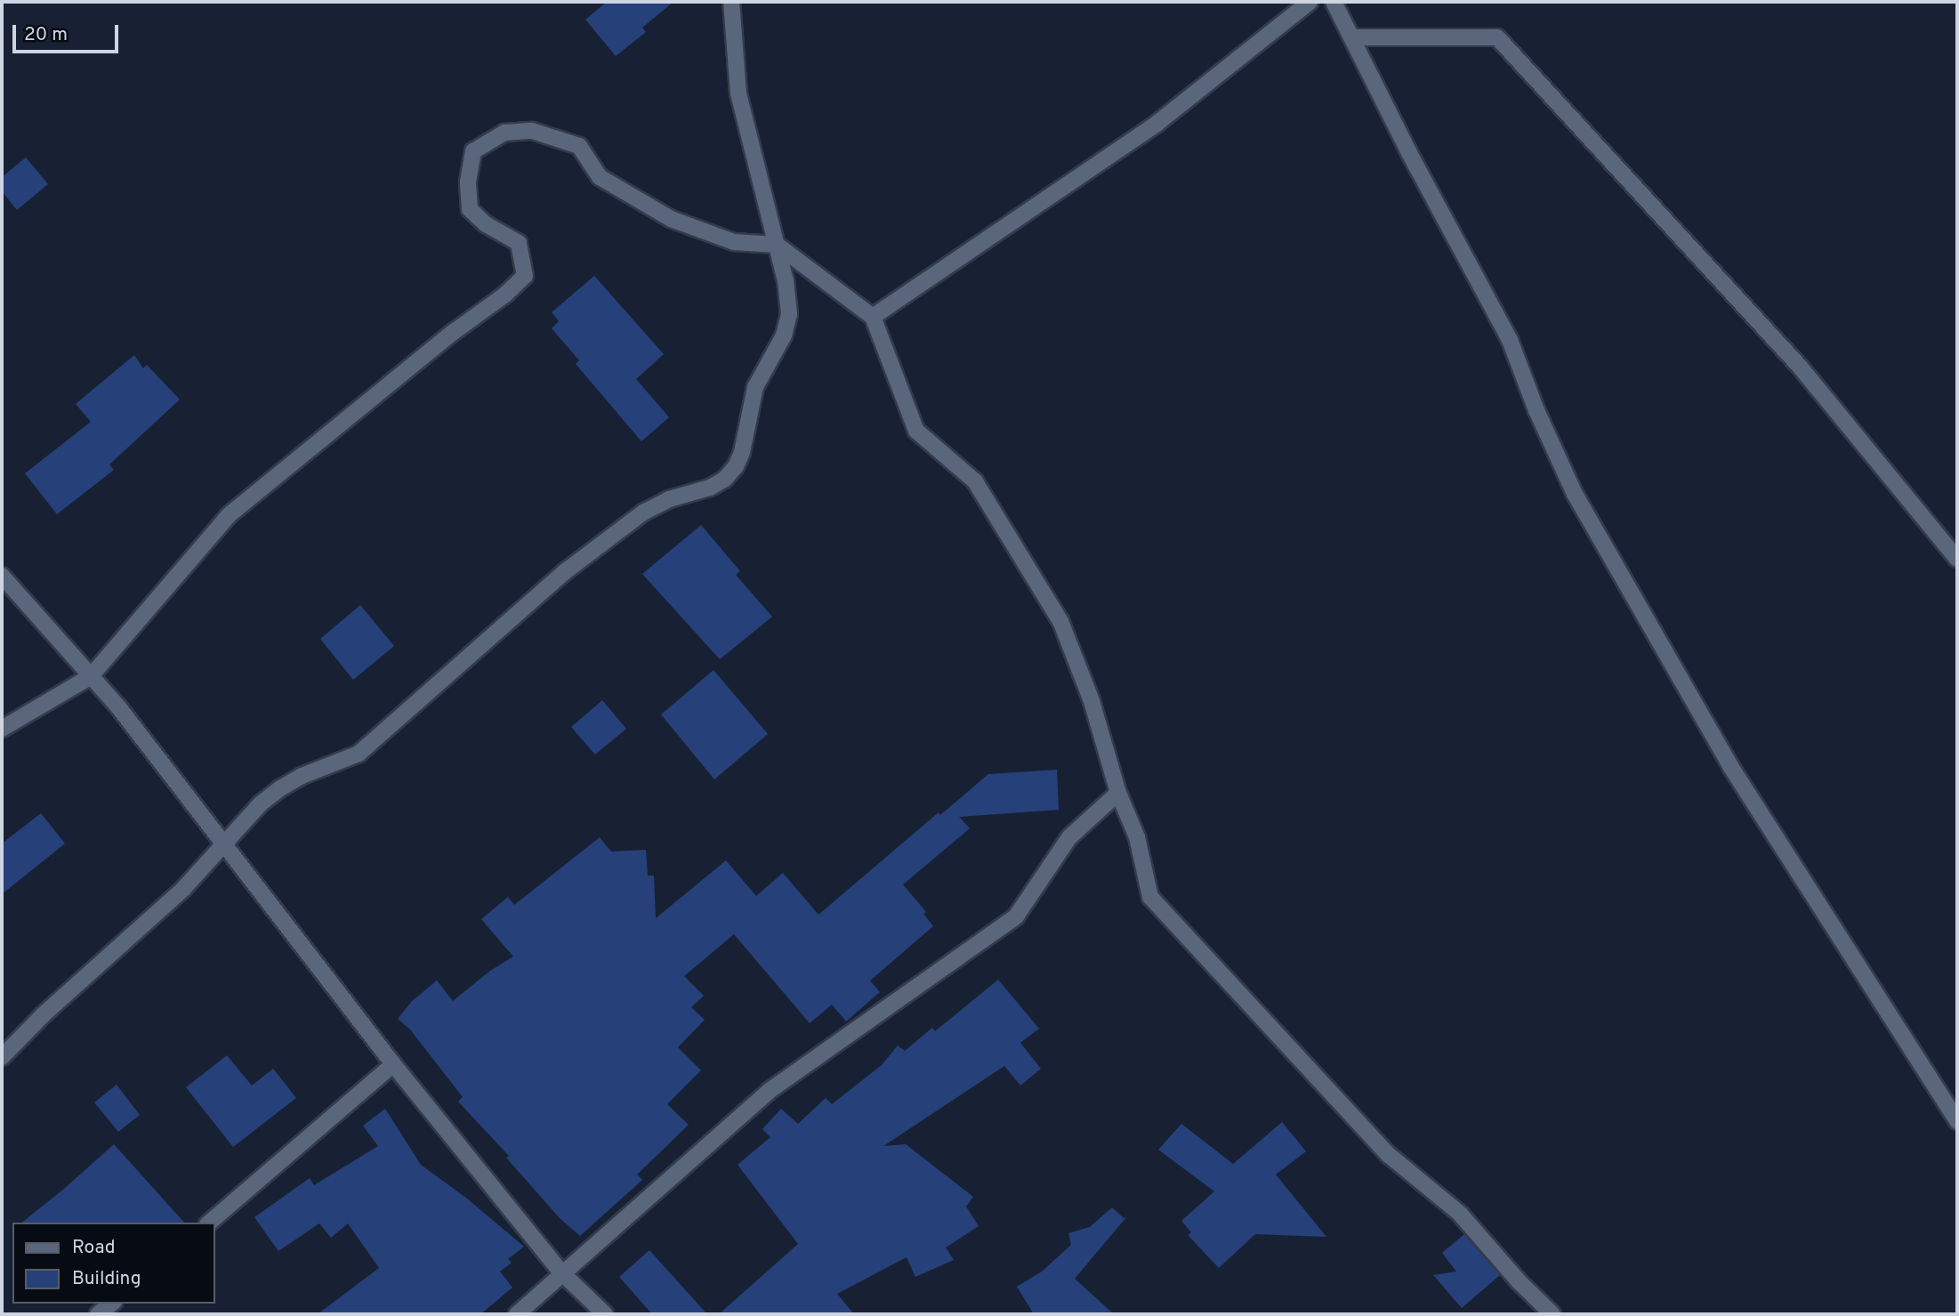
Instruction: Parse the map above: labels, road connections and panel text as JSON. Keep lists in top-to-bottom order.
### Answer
{
  "legend": ["Road", "Building"],
  "scale_bar": "20 m"
}
